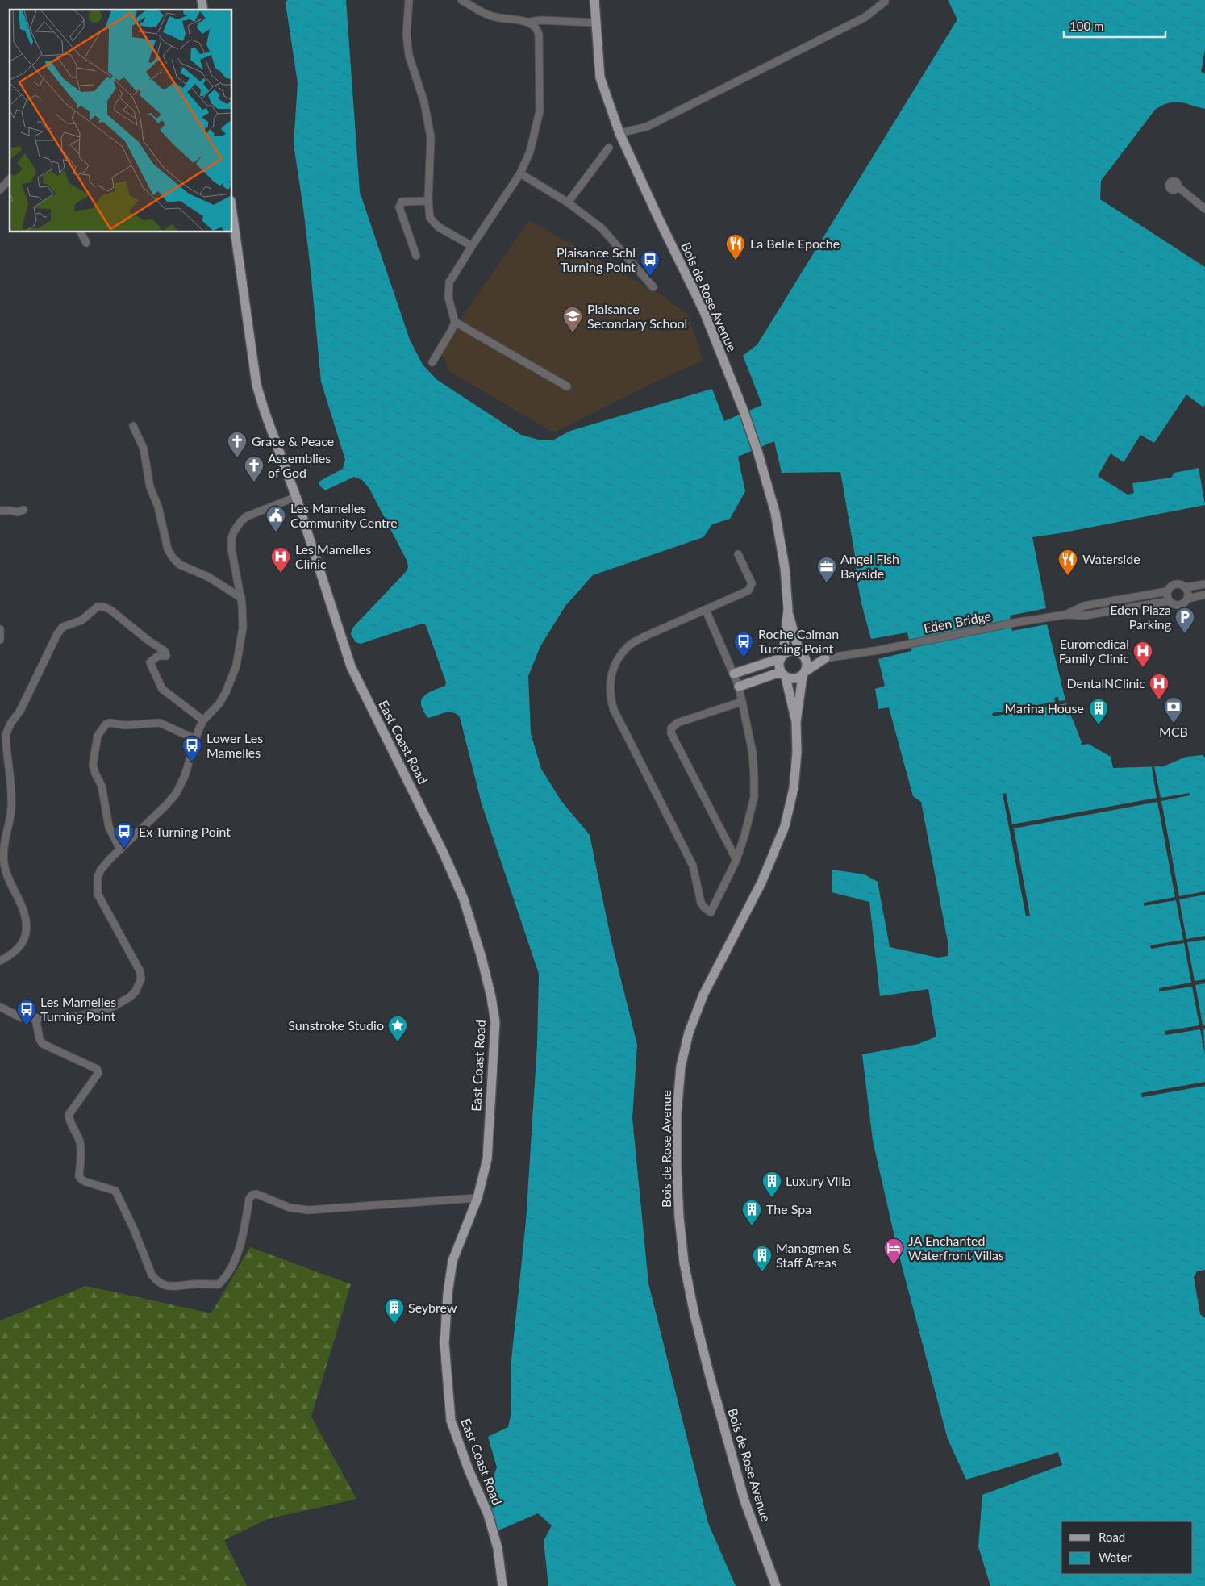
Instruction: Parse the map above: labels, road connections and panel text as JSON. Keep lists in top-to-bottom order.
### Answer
{
  "streets": {
    "main road": ["Bois de Rose Avenue", "East Coast Road"],
    "street": ["Eden Bridge"]
  },
  "places": {
    "restaurant": ["La Belle Epoche", "Waterside"],
    "bus stop": [
      "Plaisance Schl Turning Point",
      "Roche Caiman Turning Point",
      "Lower Les Mamelles",
      "Ex Turning Point",
      "Les Mamelles Turning Point"
    ],
    "school or university": ["Plaisance Secondary School"],
    "church": ["Grace & Peace", "Assemblies of God"],
    "public building": ["Les Mamelles Community Centre"],
    "hospital": ["Les Mamelles Clinic", "Euromedical Family Clinic", "DentalNClinic"],
    "office": ["Angel Fish Bayside"],
    "parking": ["Eden Plaza Parking"],
    "bank": ["MCB"],
    "building": [
      "Marina House",
      "Luxury Villa",
      "The Spa",
      "Managmen & Staff Areas",
      "Seybrew"
    ],
    "place": ["Sunstroke Studio"],
    "hotel": ["JA Enchanted Waterfront Villas"]
  },
  "legend": ["Road", "Water"],
  "scale_bar": "100 m"
}
